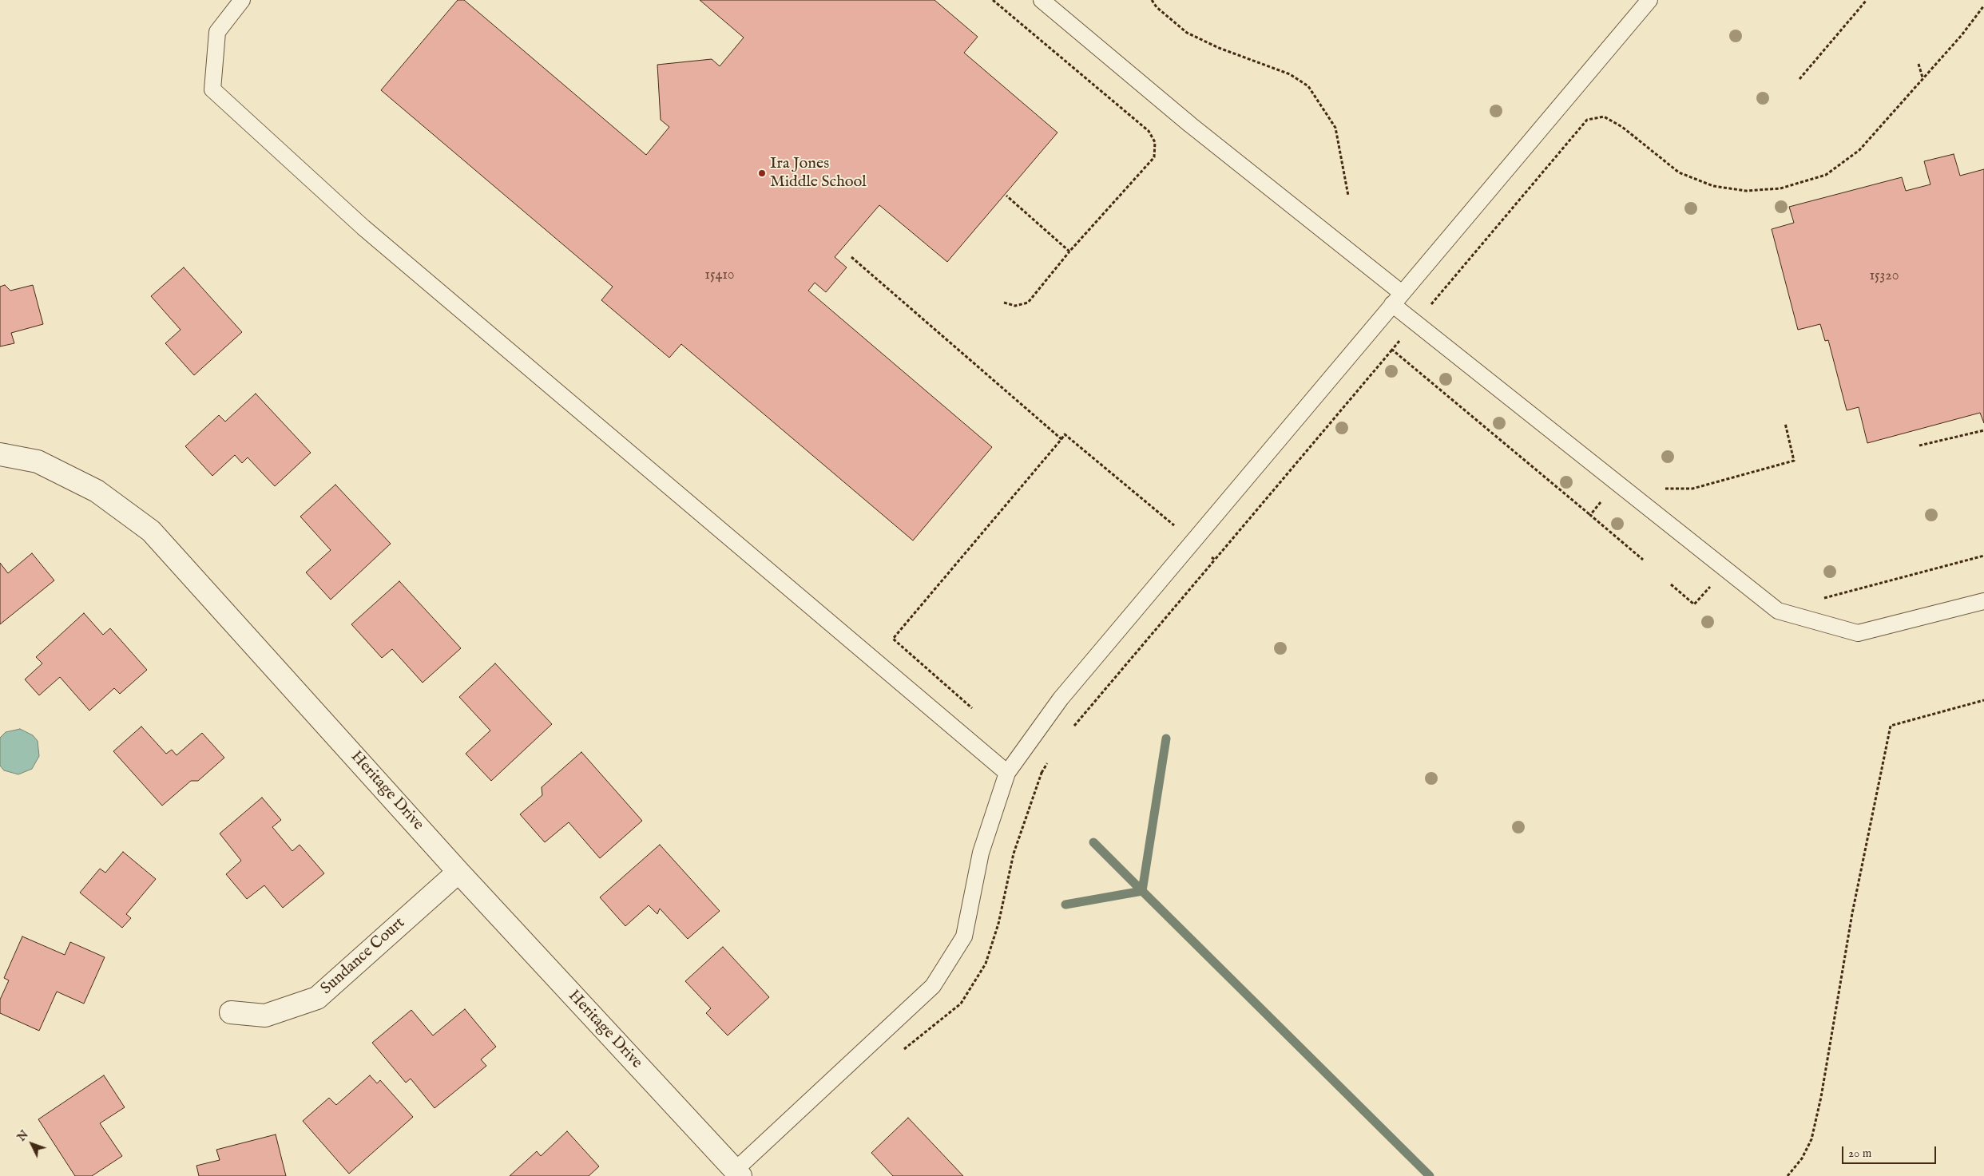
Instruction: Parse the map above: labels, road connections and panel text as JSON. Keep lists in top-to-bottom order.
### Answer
{
  "streets": {
    "street": ["Heritage Drive", "Sundance Court"]
  },
  "crossings": [
    ["Heritage Drive", "Sundance Court"]
  ],
  "places": ["Ira Jones Middle School"],
  "house_numbers": ["15410", "15320"],
  "scale_bar": "20 m",
  "north": "top left"
}
